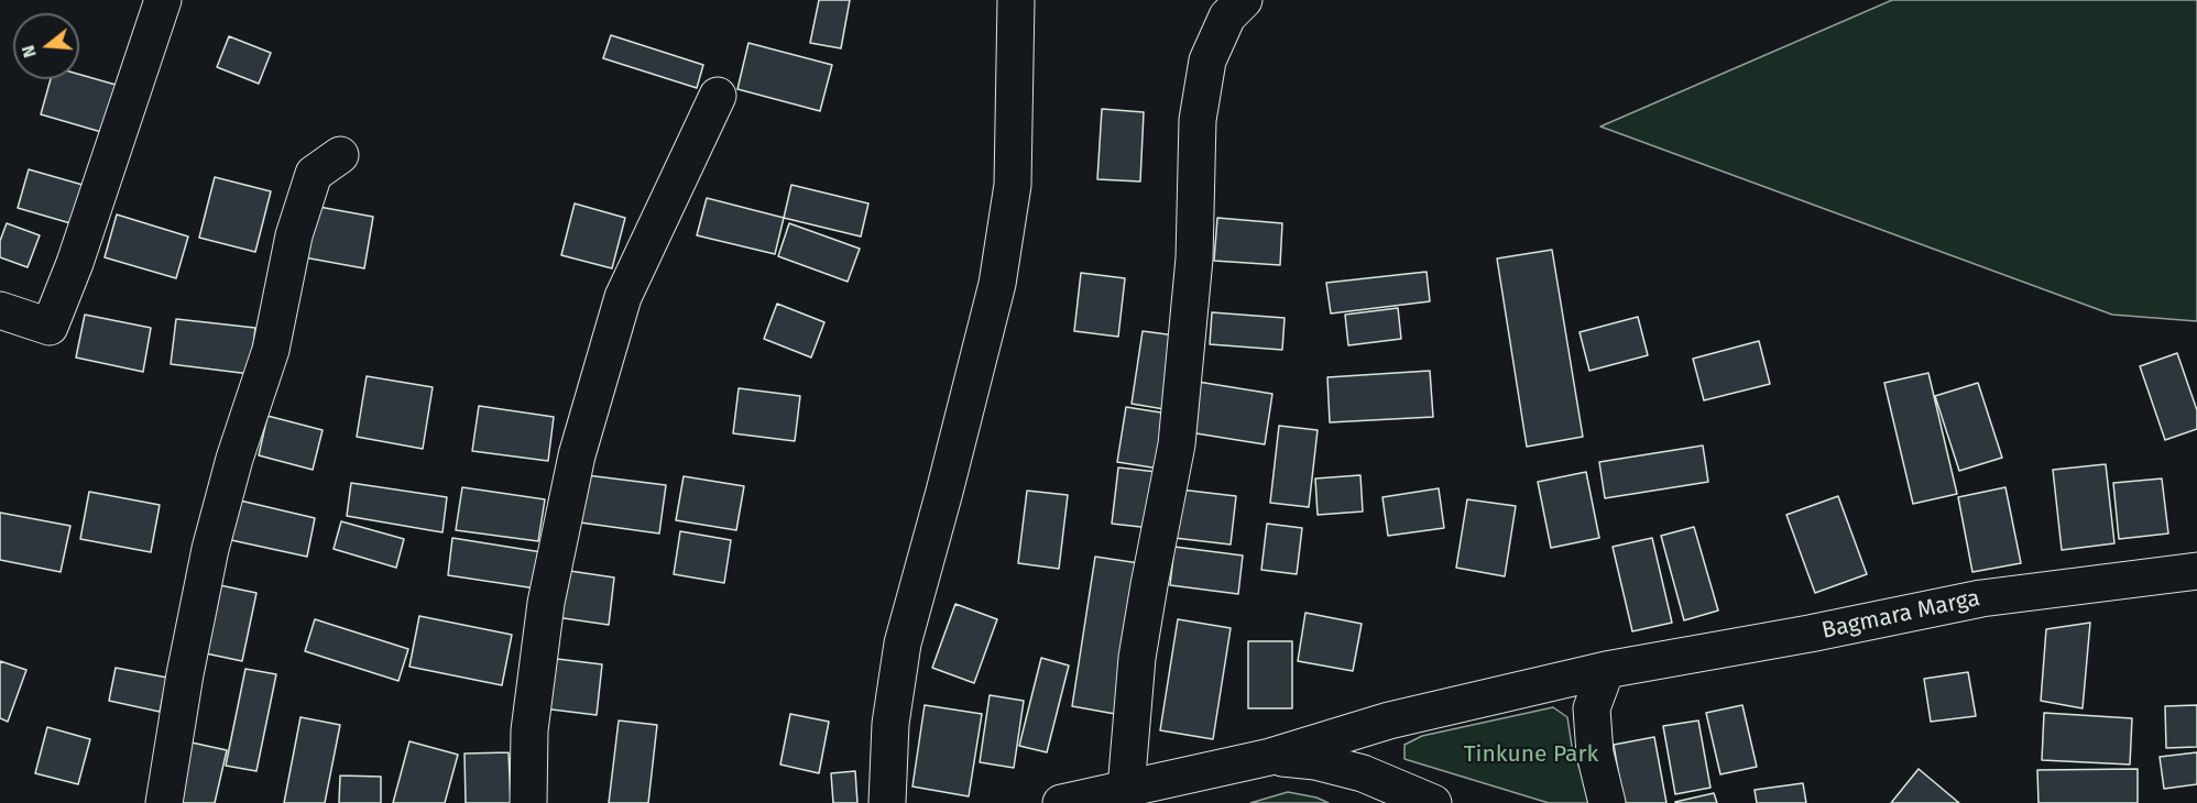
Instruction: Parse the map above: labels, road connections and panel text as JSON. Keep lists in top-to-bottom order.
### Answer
{
  "streets": {
    "main road": ["Bagmara Marga"]
  },
  "parks": ["Tinkune Park"],
  "north": "left"
}
